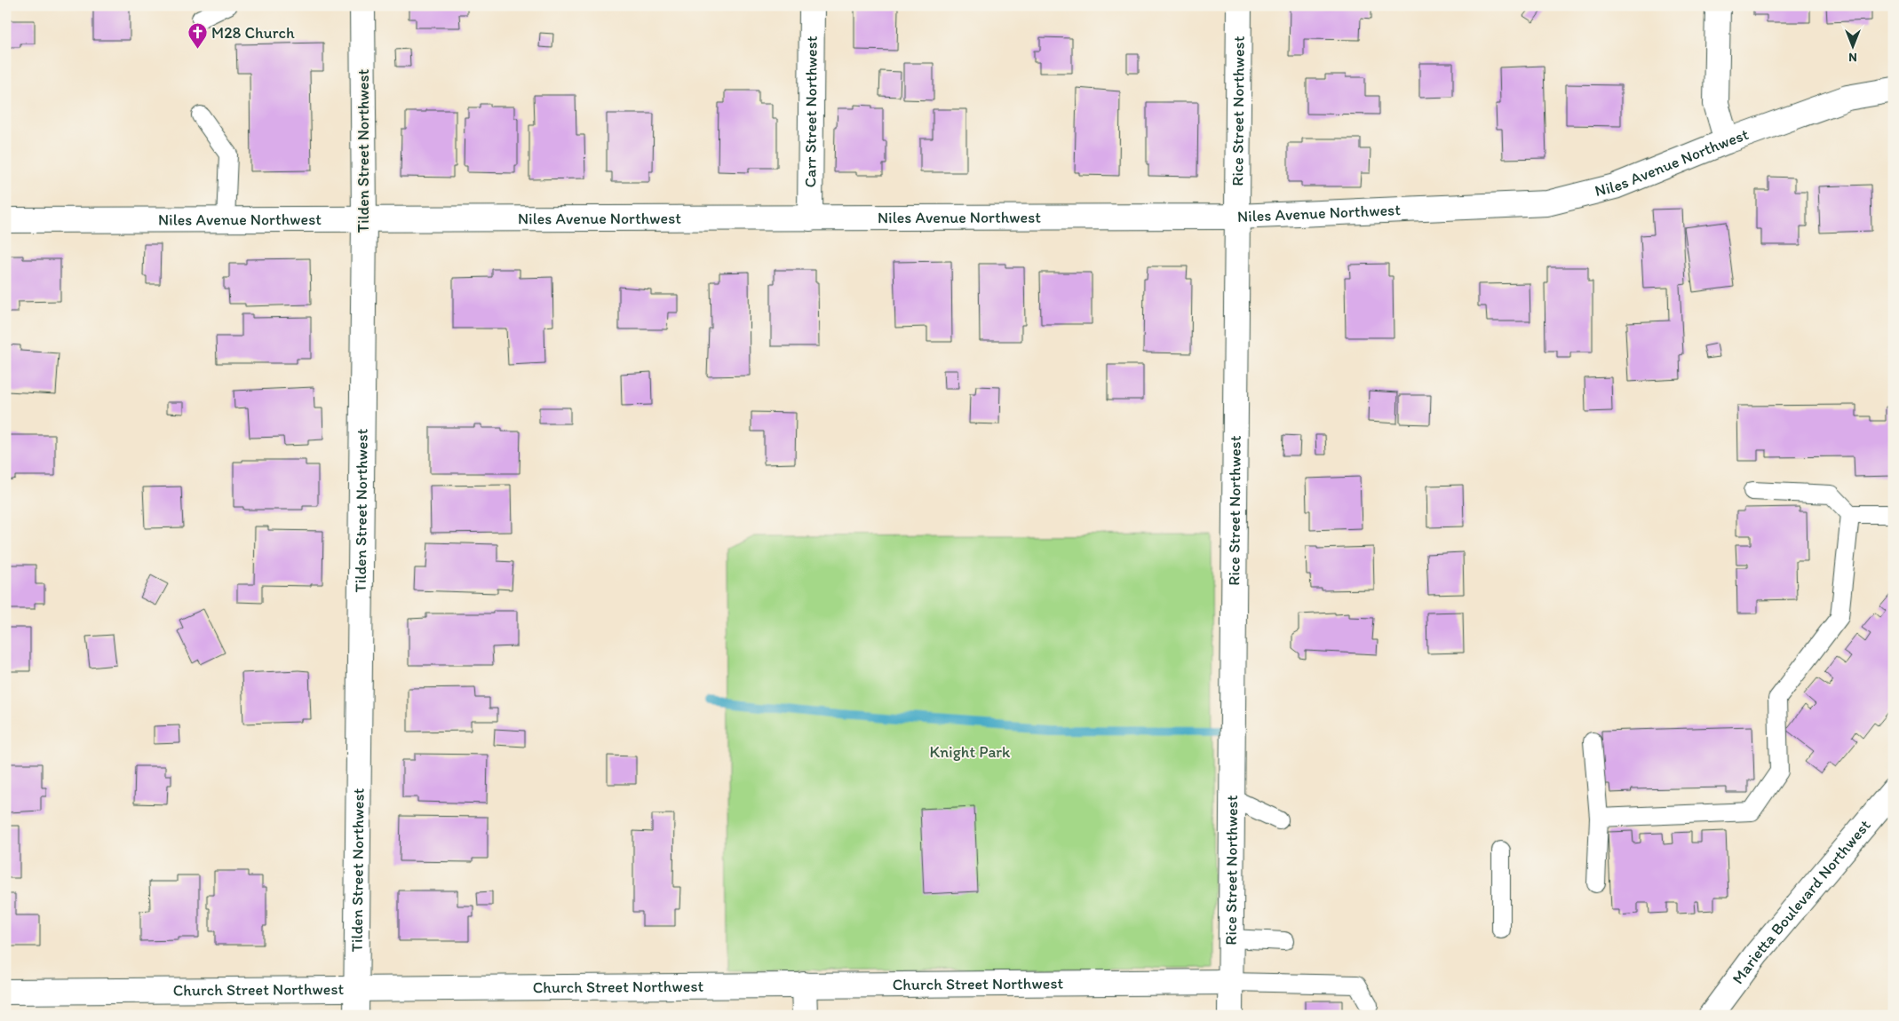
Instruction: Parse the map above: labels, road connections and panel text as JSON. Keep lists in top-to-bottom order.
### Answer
{
  "streets": {
    "street": [
      "Rice Street Northwest",
      "Carr Street Northwest",
      "Tilden Street Northwest",
      "Niles Avenue Northwest",
      "Marietta Boulevard Northwest",
      "Church Street Northwest"
    ]
  },
  "crossings": [
    ["Rice Street Northwest", "Niles Avenue Northwest"],
    ["Rice Street Northwest", "Church Street Northwest"],
    ["Carr Street Northwest", "Niles Avenue Northwest"],
    ["Tilden Street Northwest", "Niles Avenue Northwest"],
    ["Tilden Street Northwest", "Church Street Northwest"]
  ],
  "parks": ["Knight Park"],
  "places": {
    "church": ["M28 Church"]
  },
  "north": "bottom"
}
